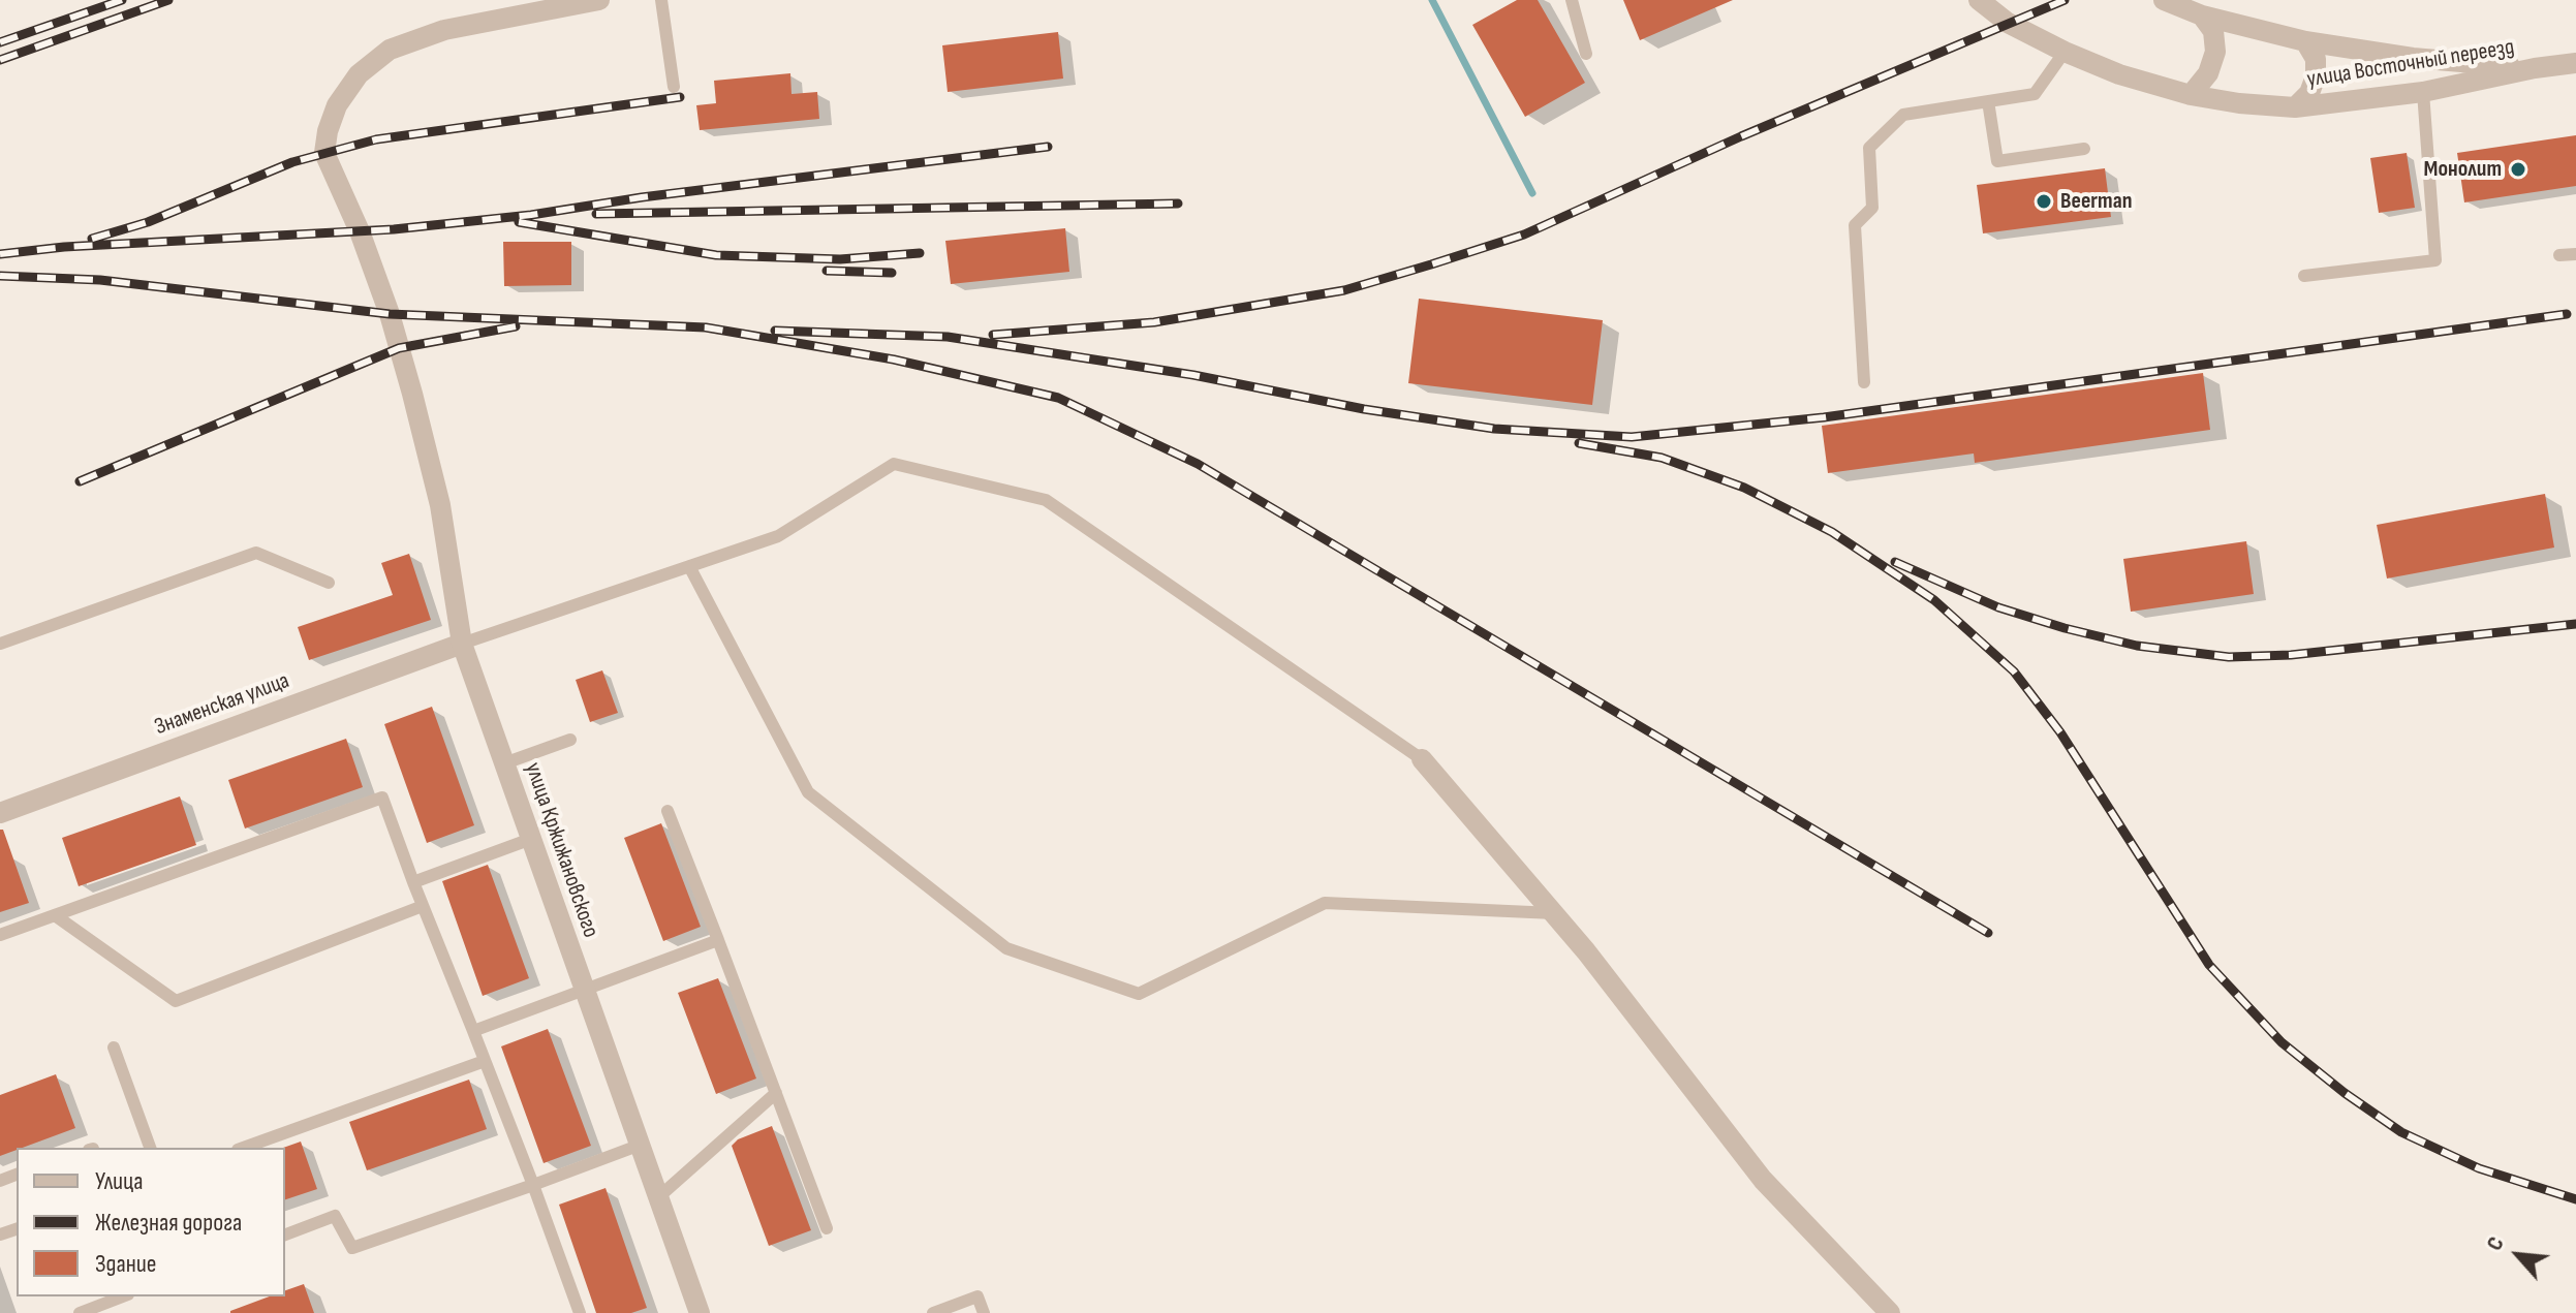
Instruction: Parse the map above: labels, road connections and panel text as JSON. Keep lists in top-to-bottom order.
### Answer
{
  "streets": {
    "street": ["улица Восточный переезд", "Знаменская улица", "улица Кржижановского"]
  },
  "crossings": [
    ["Знаменская улица", "улица Кржижановского"]
  ],
  "places": ["Монолит", "Beerman"],
  "legend": ["Улица", "Железная дорога", "Здание"],
  "north": "top left"
}
